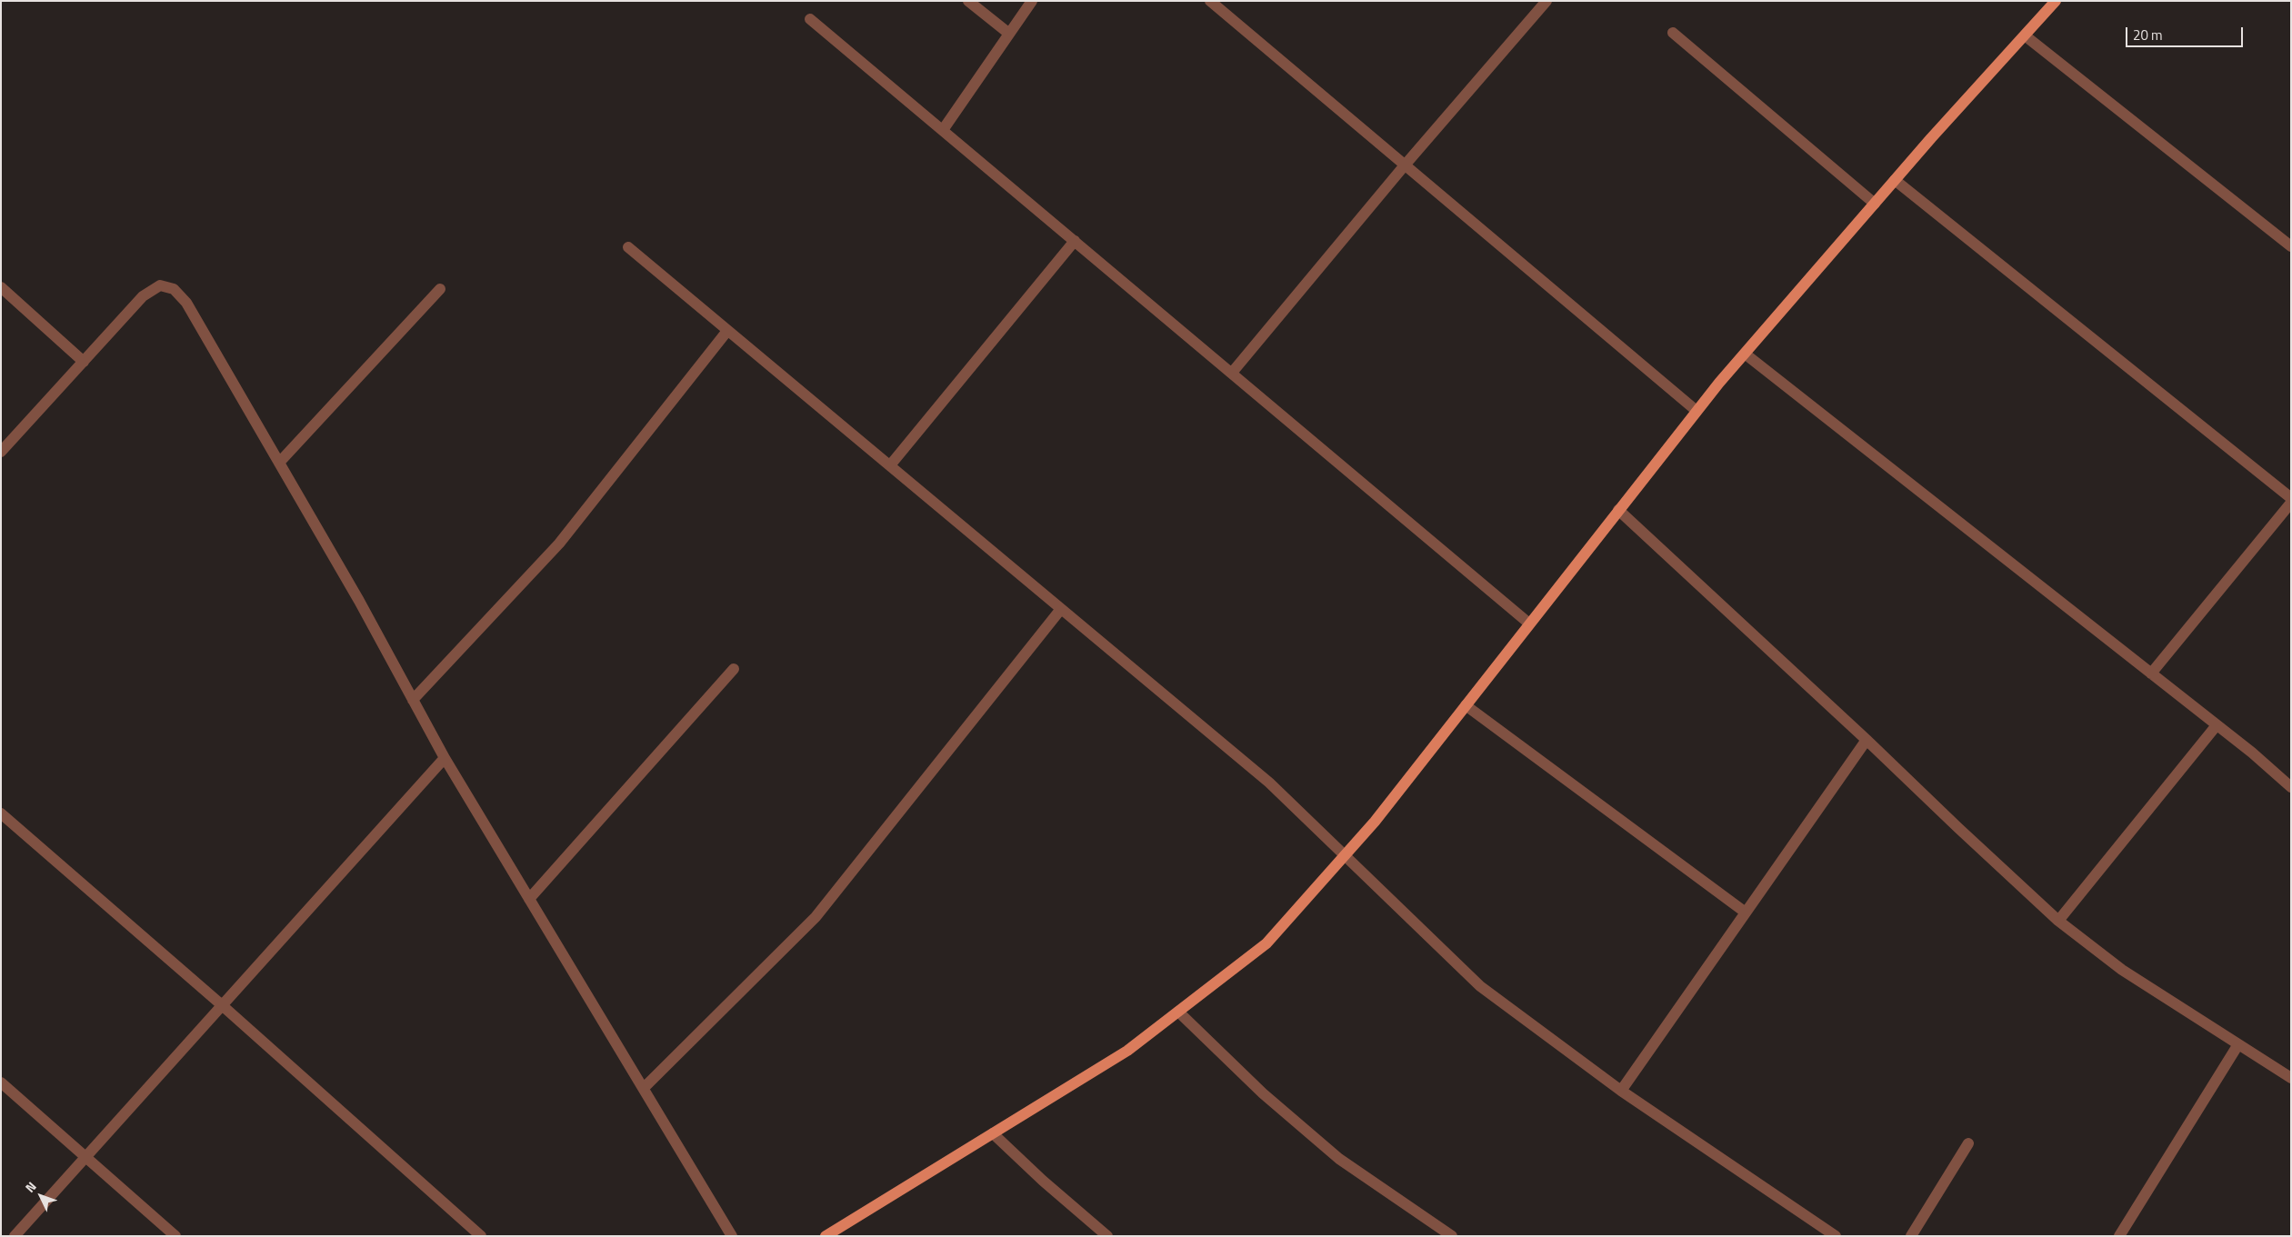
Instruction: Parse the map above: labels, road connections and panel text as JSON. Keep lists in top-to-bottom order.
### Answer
{
  "scale_bar": "20 m",
  "north": "top left"
}
